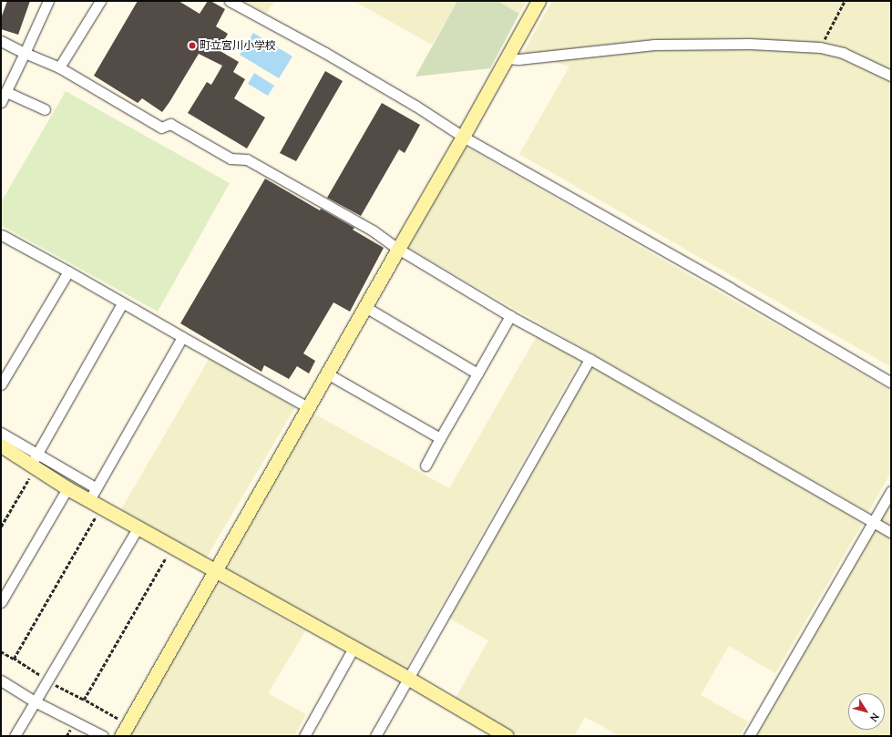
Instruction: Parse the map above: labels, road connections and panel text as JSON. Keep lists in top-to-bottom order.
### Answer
{
  "places": ["町立宮川小学校"],
  "north": "bottom right"
}
